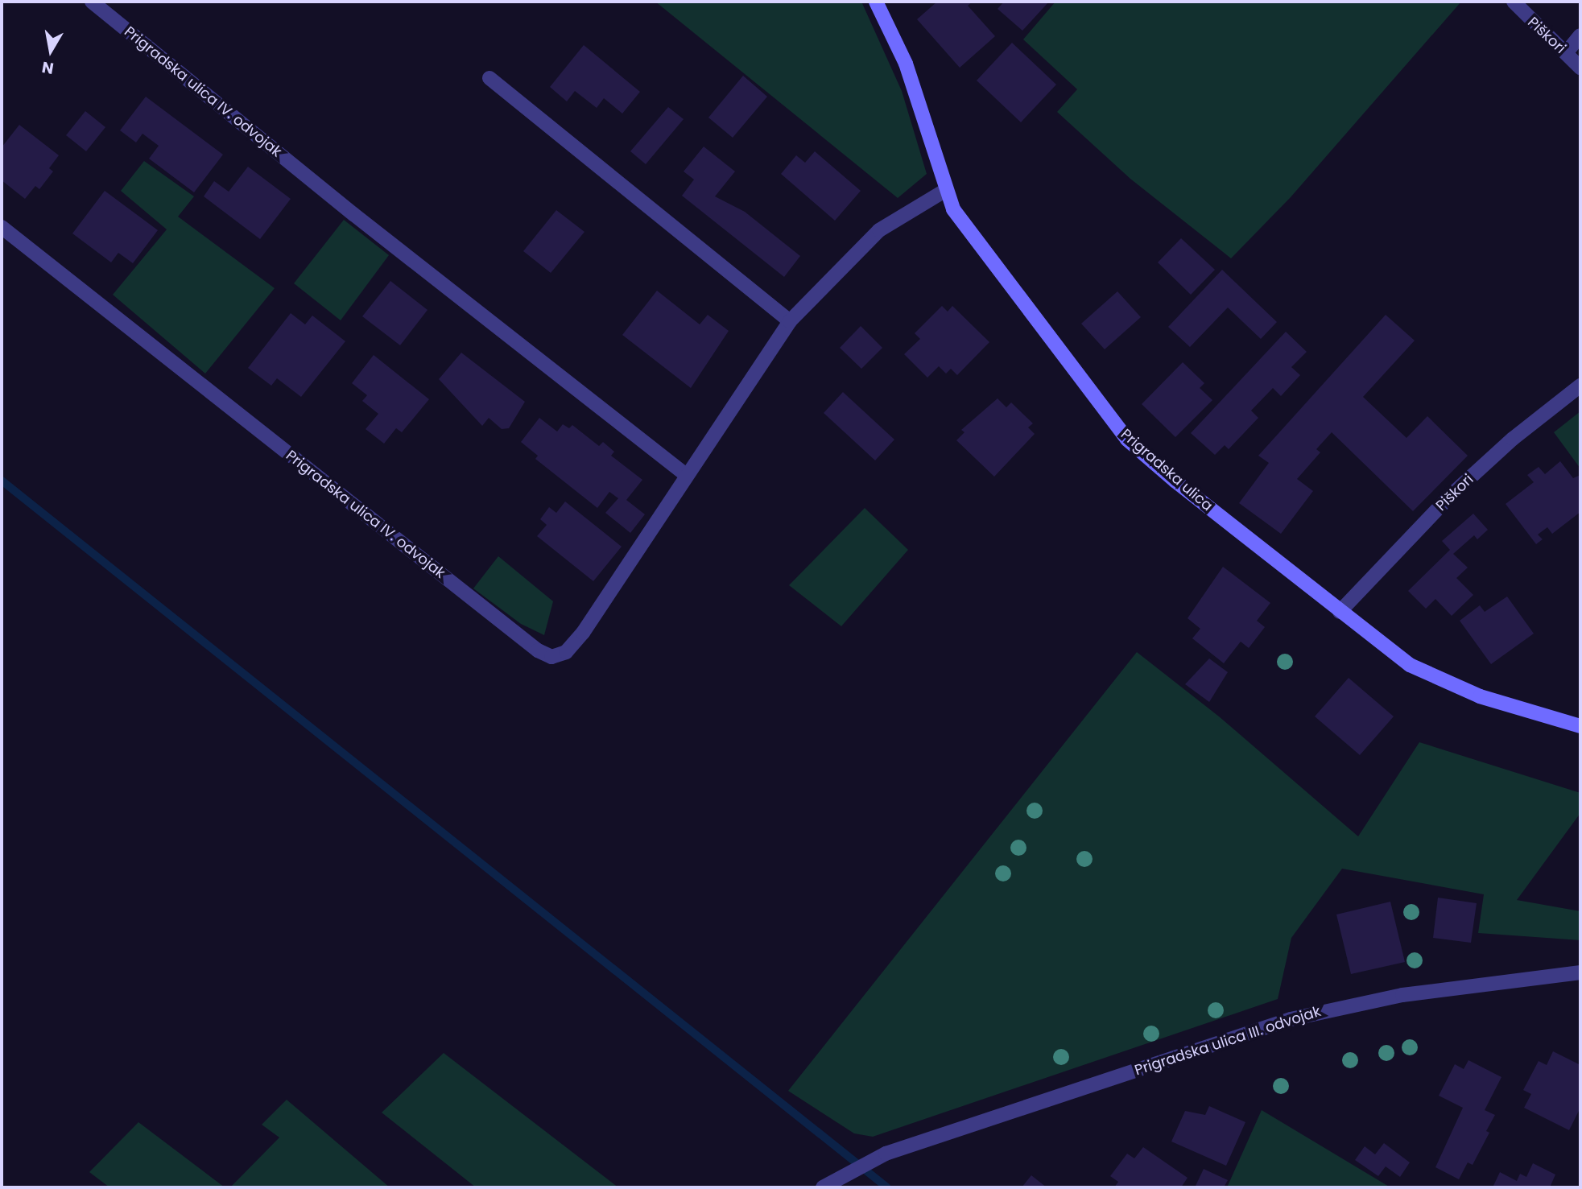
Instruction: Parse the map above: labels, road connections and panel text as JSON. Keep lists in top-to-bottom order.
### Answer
{
  "streets": {
    "main road": ["Prigradska ulica"],
    "street": ["Piškori", "Prigradska ulica IV. odvojak", "Prigradska ulica III. odvojak"]
  },
  "crossings": [
    ["Piškori", "Prigradska ulica"],
    ["Prigradska ulica IV. odvojak", "Prigradska ulica"]
  ],
  "north": "bottom"
}
